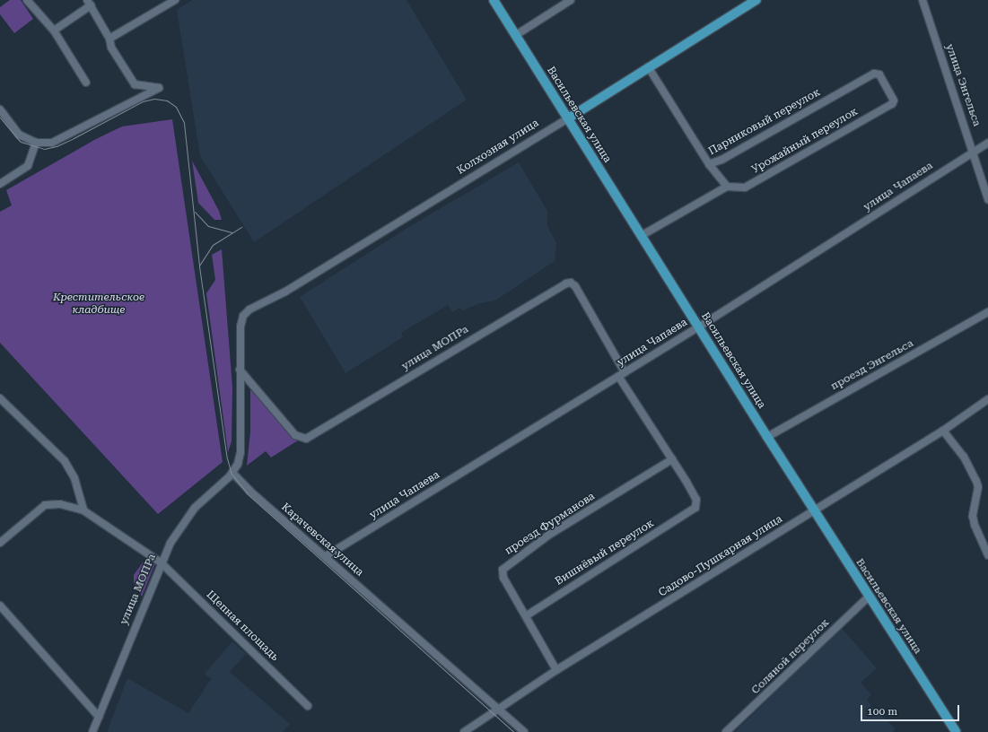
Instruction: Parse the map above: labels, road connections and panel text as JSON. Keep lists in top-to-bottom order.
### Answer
{
  "streets": {
    "main road": ["Васильевская улица", "Колхозная улица"],
    "street": [
      "улица Энгельса",
      "Парниковый переулок",
      "Урожайный переулок",
      "улица Чапаева",
      "улица МОПРа",
      "проезд Энгельса",
      "проезд Фурманова",
      "Карачевская улица",
      "Вишнёвый переулок",
      "Садово-Пушкарная улица",
      "Щепная площадь",
      "Соляной переулок"
    ]
  },
  "crossings": [
    ["улица Энгельса", "улица Чапаева"],
    ["Васильевская улица", "Колхозная улица"],
    ["Васильевская улица", "улица Чапаева"],
    ["Васильевская улица", "проезд Энгельса"],
    ["Васильевская улица", "Садово-Пушкарная улица"],
    ["Васильевская улица", "Соляной переулок"],
    ["Парниковый переулок", "Урожайный переулок"],
    ["Парниковый переулок", "Колхозная улица"],
    ["Колхозная улица", "улица МОПРа"],
    ["улица Чапаева", "улица МОПРа"],
    ["улица Чапаева", "Карачевская улица"],
    ["улица МОПРа", "Карачевская улица"],
    ["улица МОПРа", "Щепная площадь"],
    ["проезд Фурманова", "Вишнёвый переулок"],
    ["проезд Фурманова", "Садово-Пушкарная улица"],
    ["Карачевская улица", "Садово-Пушкарная улица"]
  ],
  "parks": ["Крестительское кладбище"],
  "scale_bar": "100 m"
}
